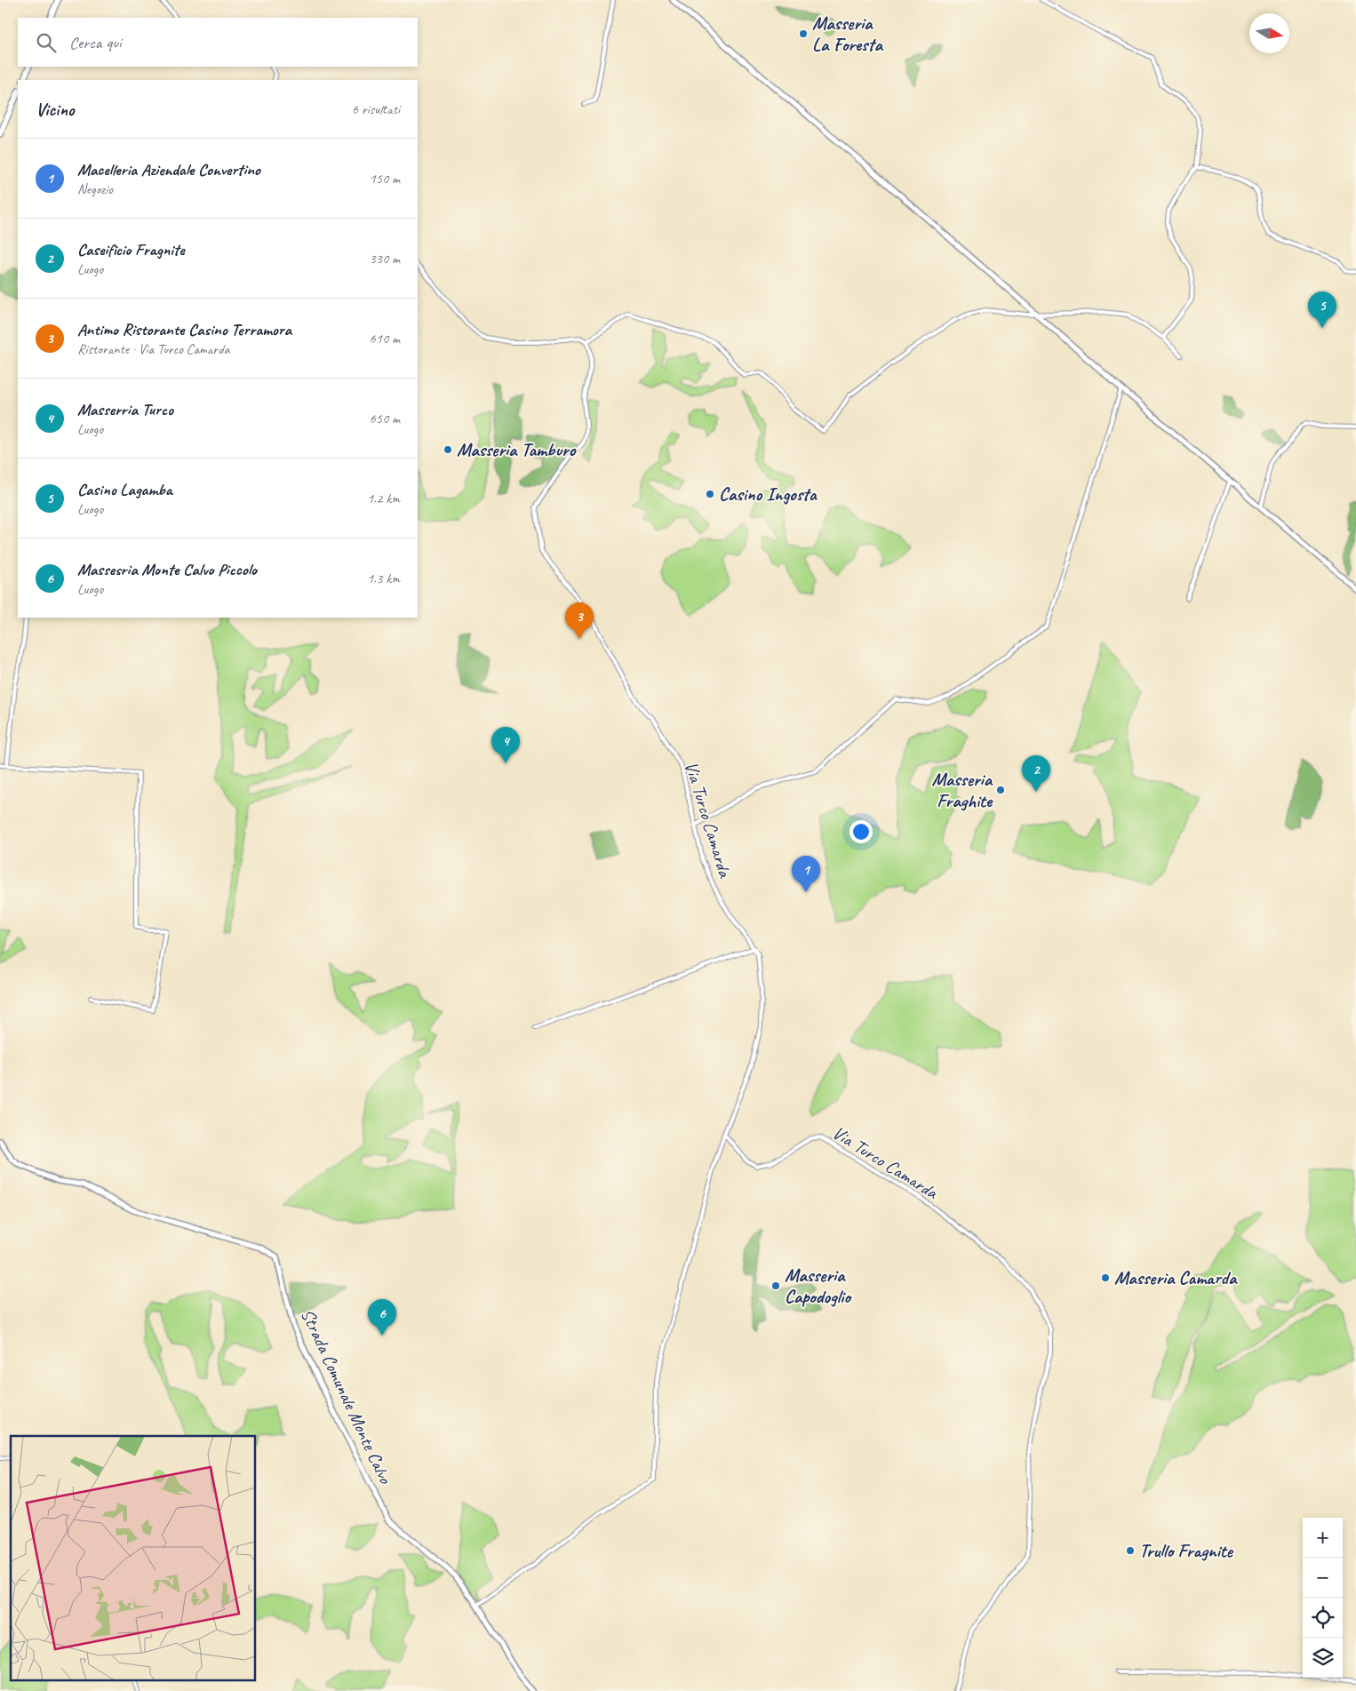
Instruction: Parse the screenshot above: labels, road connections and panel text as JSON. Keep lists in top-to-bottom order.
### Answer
{
  "streets": {
    "main road": ["Strada Comunale Monte Calvo"],
    "street": ["Via Turco Camarda"]
  },
  "places": [
    "Masseria La Foresta",
    "Masseria Tamburo",
    "Casino Ingosta",
    "Masseria Fraghite",
    "Masseria Camarda",
    "Masseria Capodoglio",
    "Trullo Fragnite"
  ],
  "north": "right",
  "page": {
    "search": "Cerca qui",
    "heading": ["Vicino", "6 risultati"],
    "list": [
      {
        "mark": "1",
        "name": "Macelleria Aziendale Convertino",
        "note": "Negozio",
        "value": "150 m"
      },
      {
        "mark": "2",
        "name": "Caseificio Fragnite",
        "note": "Luogo",
        "value": "330 m"
      },
      {
        "mark": "3",
        "name": "Antimo Ristorante Casino Terramora",
        "note": "Ristorante · Via Turco Camarda",
        "value": "610 m"
      },
      {
        "mark": "4",
        "name": "Masserria Turco",
        "note": "Luogo",
        "value": "650 m"
      },
      {
        "mark": "5",
        "name": "Casino Lagamba",
        "note": "Luogo",
        "value": "1.2 km"
      },
      {
        "mark": "6",
        "name": "Massesria Monte Calvo Piccolo",
        "note": "Luogo",
        "value": "1.3 km"
      }
    ],
    "pins": [
      "5",
      "3",
      "4",
      "2",
      "1",
      "6"
    ],
    "map_buttons": ["+", "−"]
  }
}
